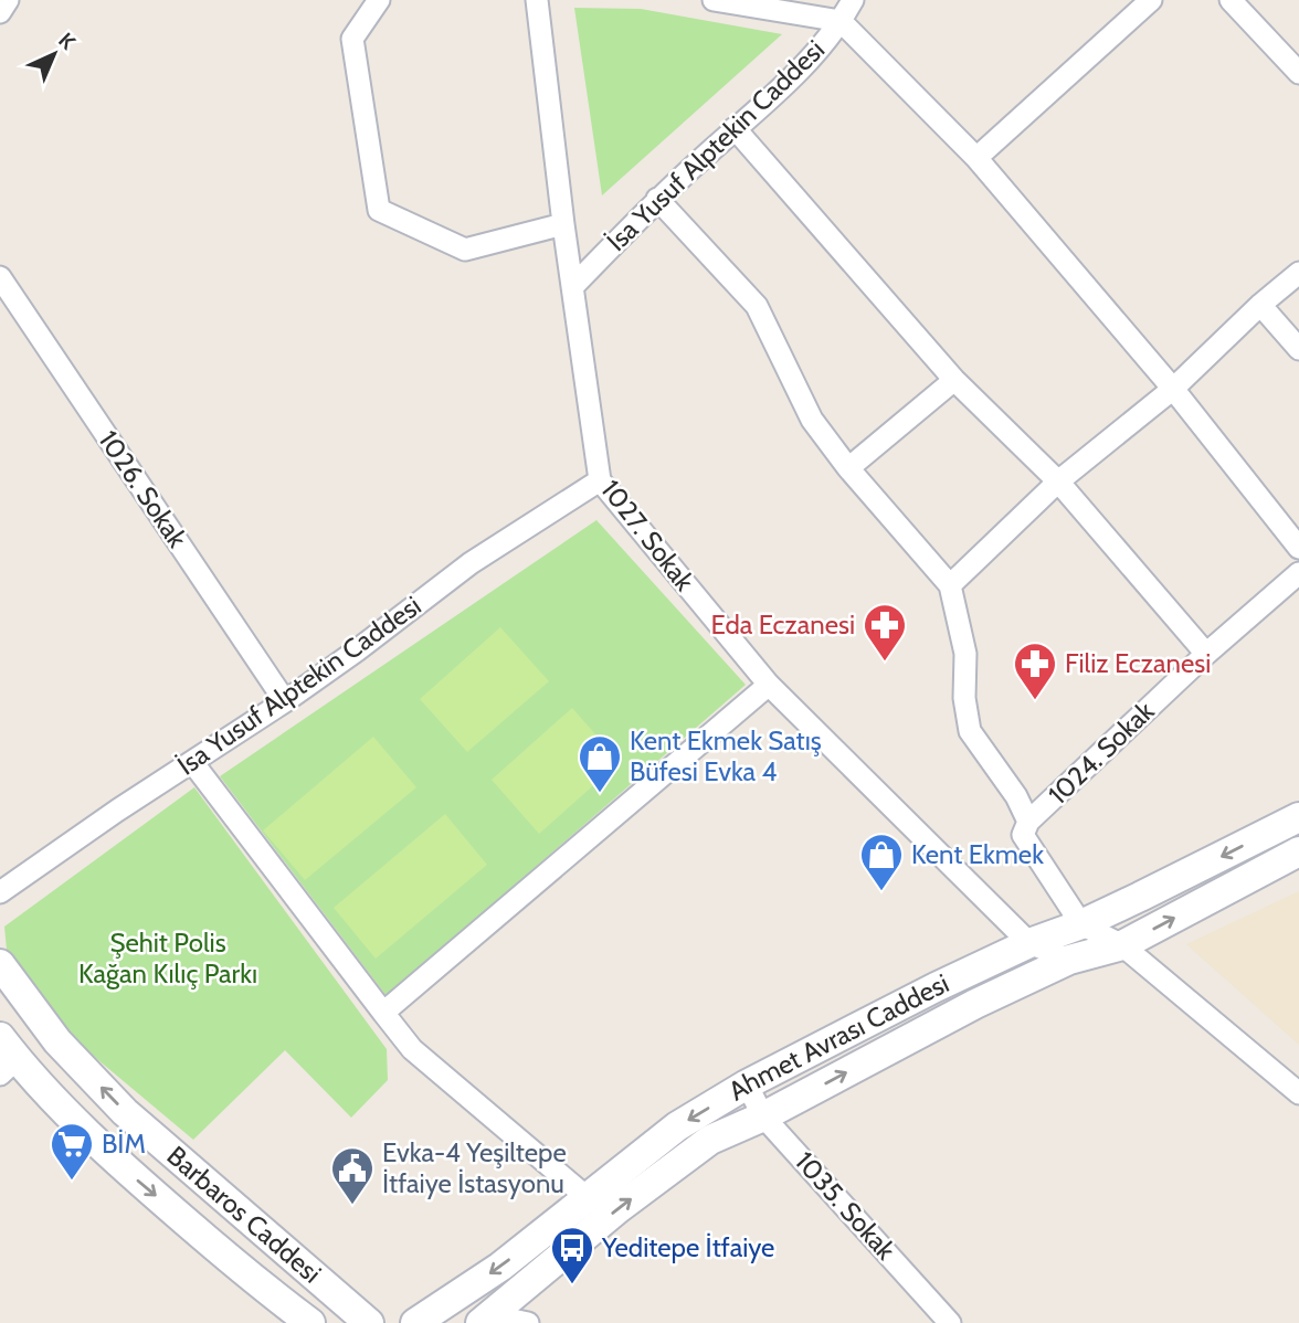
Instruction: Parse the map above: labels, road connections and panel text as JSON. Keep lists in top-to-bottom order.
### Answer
{
  "streets": {
    "main road": ["Ahmet Avrası Caddesi", "Barbaros Caddesi"],
    "street": [
      "İsa Yusuf Alptekin Caddesi",
      "1026. Sokak",
      "1027. Sokak",
      "1024. Sokak",
      "1035. Sokak"
    ]
  },
  "crossings": [
    ["İsa Yusuf Alptekin Caddesi", "1026. Sokak"],
    ["İsa Yusuf Alptekin Caddesi", "1027. Sokak"],
    ["1027. Sokak", "Ahmet Avrası Caddesi"],
    ["1024. Sokak", "Ahmet Avrası Caddesi"],
    ["Ahmet Avrası Caddesi", "1035. Sokak"]
  ],
  "parks": ["Şehit Polis Kağan Kılıç Parkı"],
  "places": {
    "pharmacy": ["Eda Eczanesi", "Filiz Eczanesi"],
    "shop": ["Kent Ekmek Satış Büfesi Evka 4", "Kent Ekmek"],
    "supermarket": ["BİM"],
    "public building": ["Evka-4 Yeşiltepe İtfaiye İstasyonu"],
    "bus stop": ["Yeditepe İtfaiye"]
  },
  "north": "top right"
}
